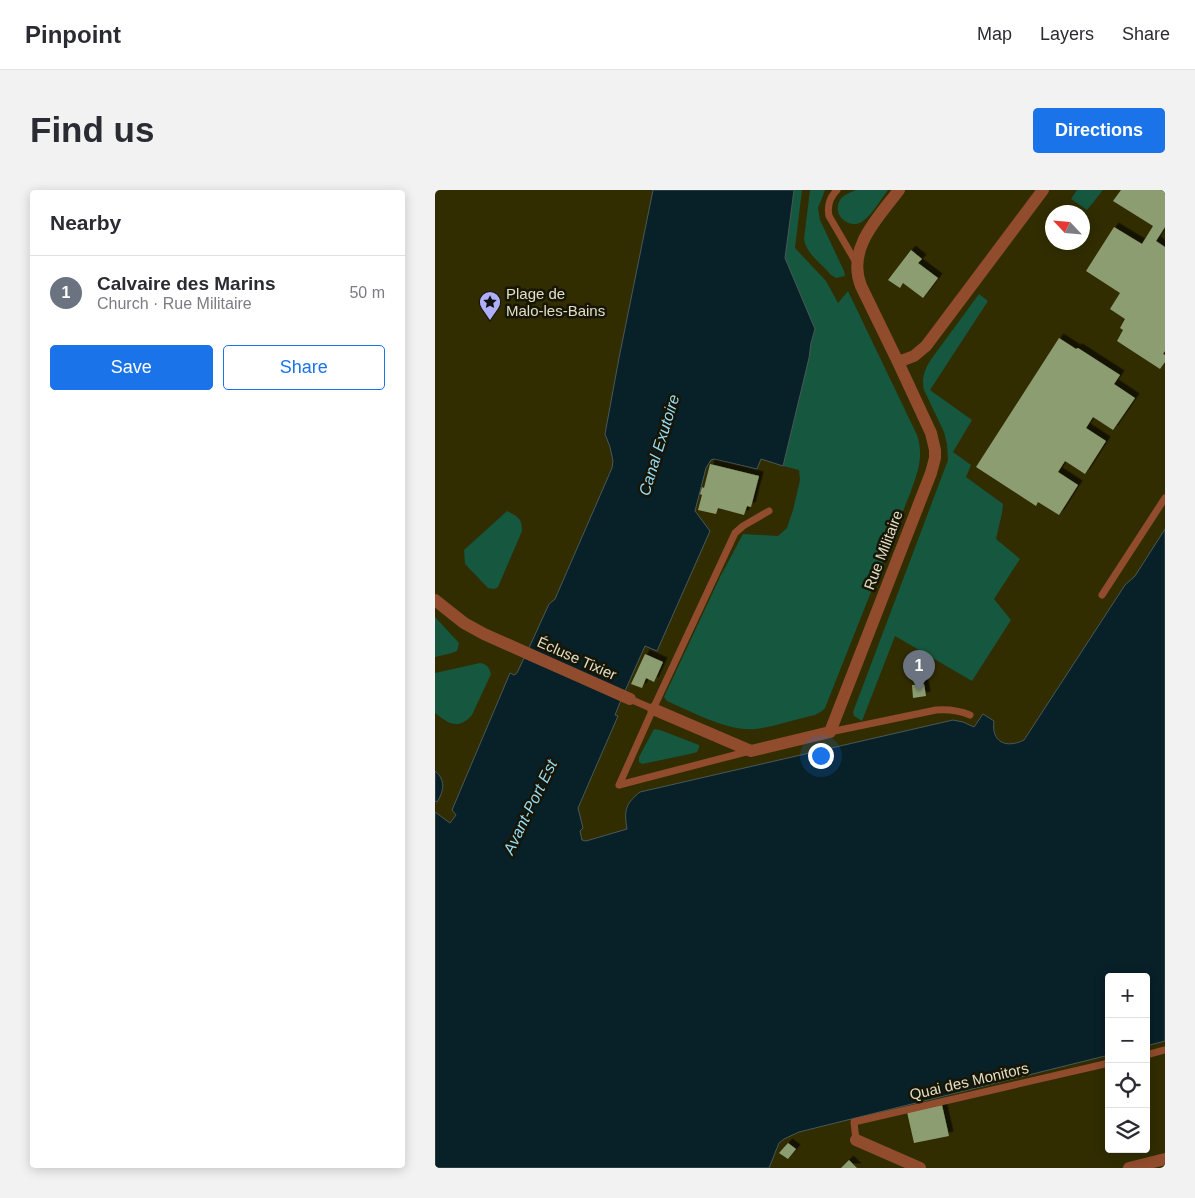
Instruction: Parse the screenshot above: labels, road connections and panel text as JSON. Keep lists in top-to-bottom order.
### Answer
{
  "streets": {
    "street": ["Rue Militaire", "Écluse Tixier"],
    "lane": ["Quai des Monitors"]
  },
  "water": ["Canal Exutoire", "Avant-Port Est"],
  "places": {
    "place": ["Plage de Malo-les-Bains"]
  },
  "north": "top left",
  "page": {
    "header": "Pinpoint",
    "nav": ["Map", "Layers", "Share"],
    "buttons": [
      "Directions",
      ["Save", "Share"]
    ],
    "title": "Find us",
    "heading": "Nearby",
    "list": [
      {
        "mark": "1",
        "name": "Calvaire des Marins",
        "note": "Church · Rue Militaire",
        "value": "50 m"
      }
    ],
    "pins": "1",
    "map_buttons": ["+", "−"]
  }
}
